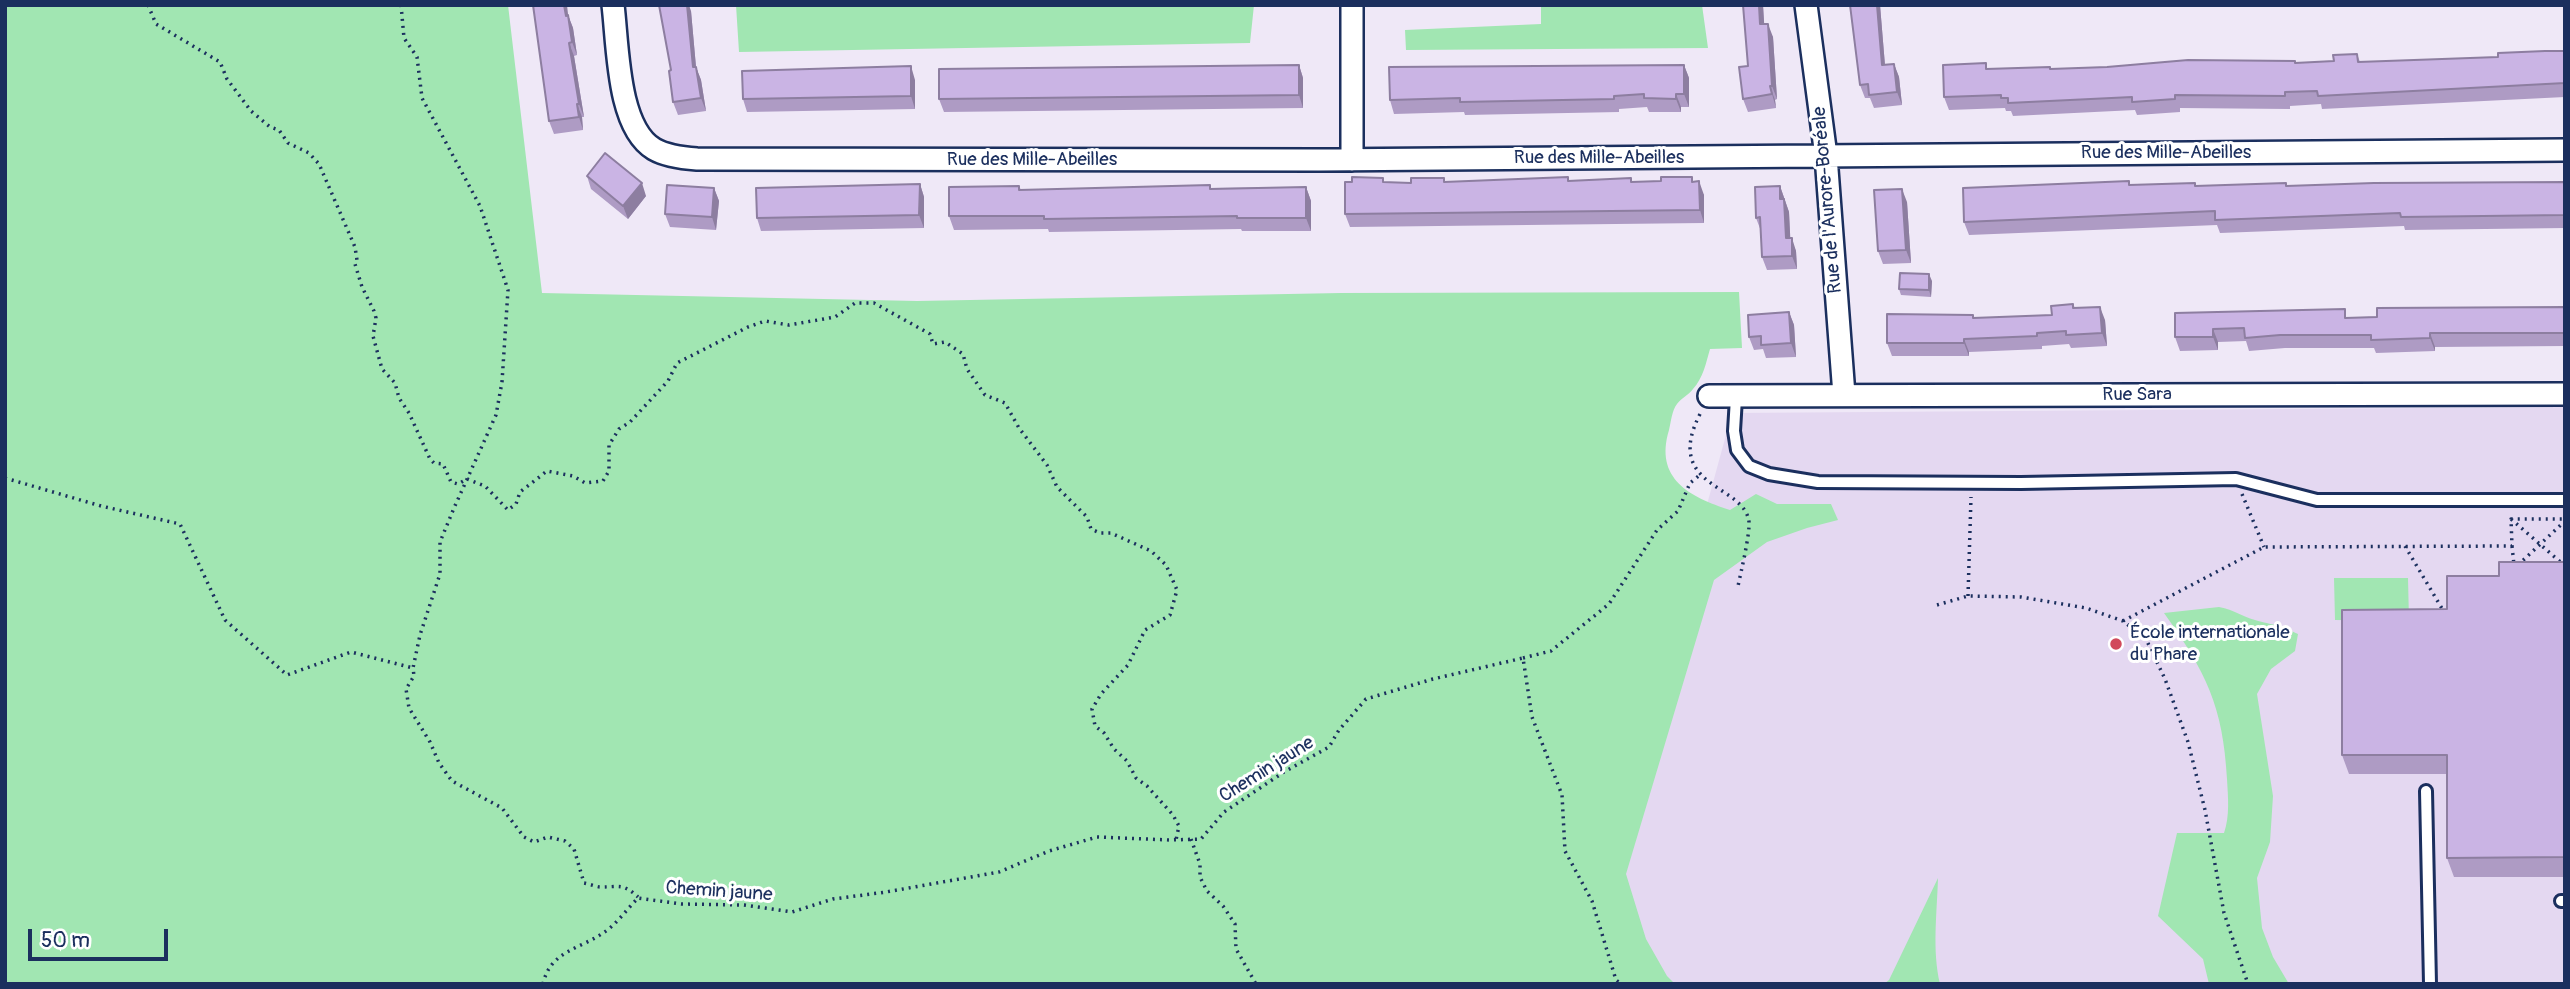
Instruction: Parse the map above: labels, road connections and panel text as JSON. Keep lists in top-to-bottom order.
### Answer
{
  "streets": {
    "street": ["Rue des Mille-Abeilles", "Rue de l'Aurore-Boréale", "Rue Sara"],
    "path": ["Chemin jaune"]
  },
  "crossings": [
    ["Rue des Mille-Abeilles", "Rue de l'Aurore-Boréale"],
    ["Rue de l'Aurore-Boréale", "Rue Sara"]
  ],
  "places": ["École internationale du Phare"],
  "scale_bar": "50 m"
}
